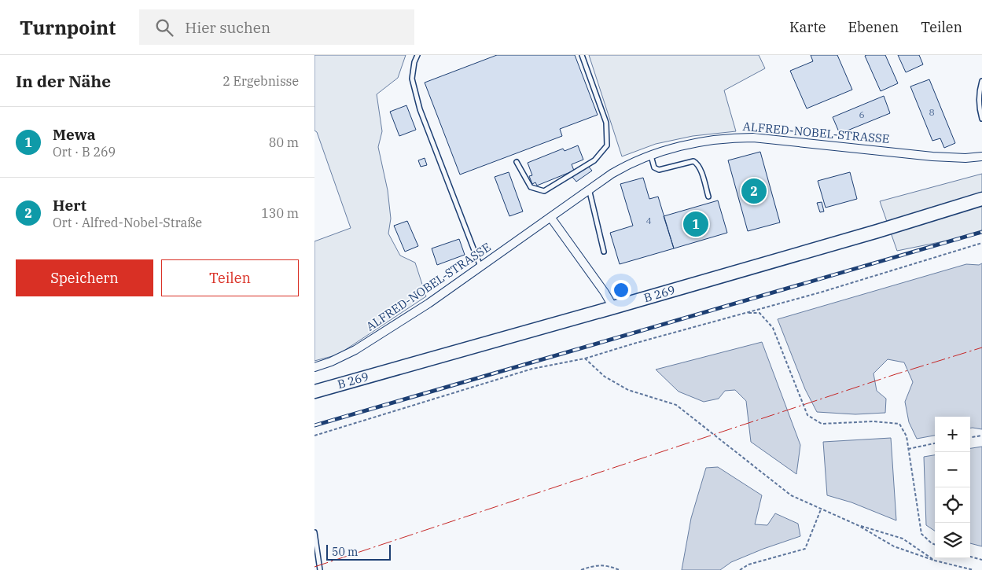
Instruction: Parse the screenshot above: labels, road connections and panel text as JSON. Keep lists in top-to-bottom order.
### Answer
{
  "streets": {
    "main road": ["B 269"],
    "street": ["ALFRED-NOBEL-STRASSE"]
  },
  "house_numbers": ["8", "6", "4"],
  "scale_bar": "50 m",
  "page": {
    "header": "Turnpoint",
    "search": "Hier suchen",
    "nav": ["Karte", "Ebenen", "Teilen"],
    "heading": ["In der Nähe", "2 Ergebnisse"],
    "list": [
      {
        "mark": "1",
        "name": "Mewa",
        "note": "Ort · B 269",
        "value": "80 m"
      },
      {
        "mark": "2",
        "name": "Hert",
        "note": "Ort · Alfred-Nobel-Straße",
        "value": "130 m"
      }
    ],
    "pins": ["2", "1"],
    "buttons": ["Speichern", "Teilen"],
    "map_buttons": ["+", "−"],
    "scale": "50 m"
  }
}
